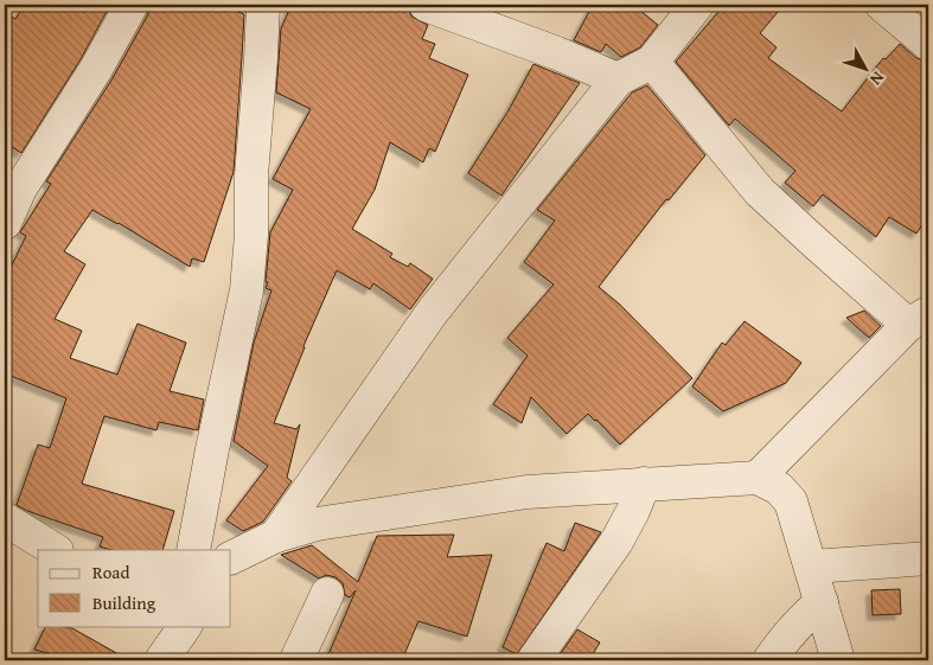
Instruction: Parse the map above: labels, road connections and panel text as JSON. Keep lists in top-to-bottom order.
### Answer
{
  "legend": ["Road", "Building"],
  "north": "bottom right"
}
